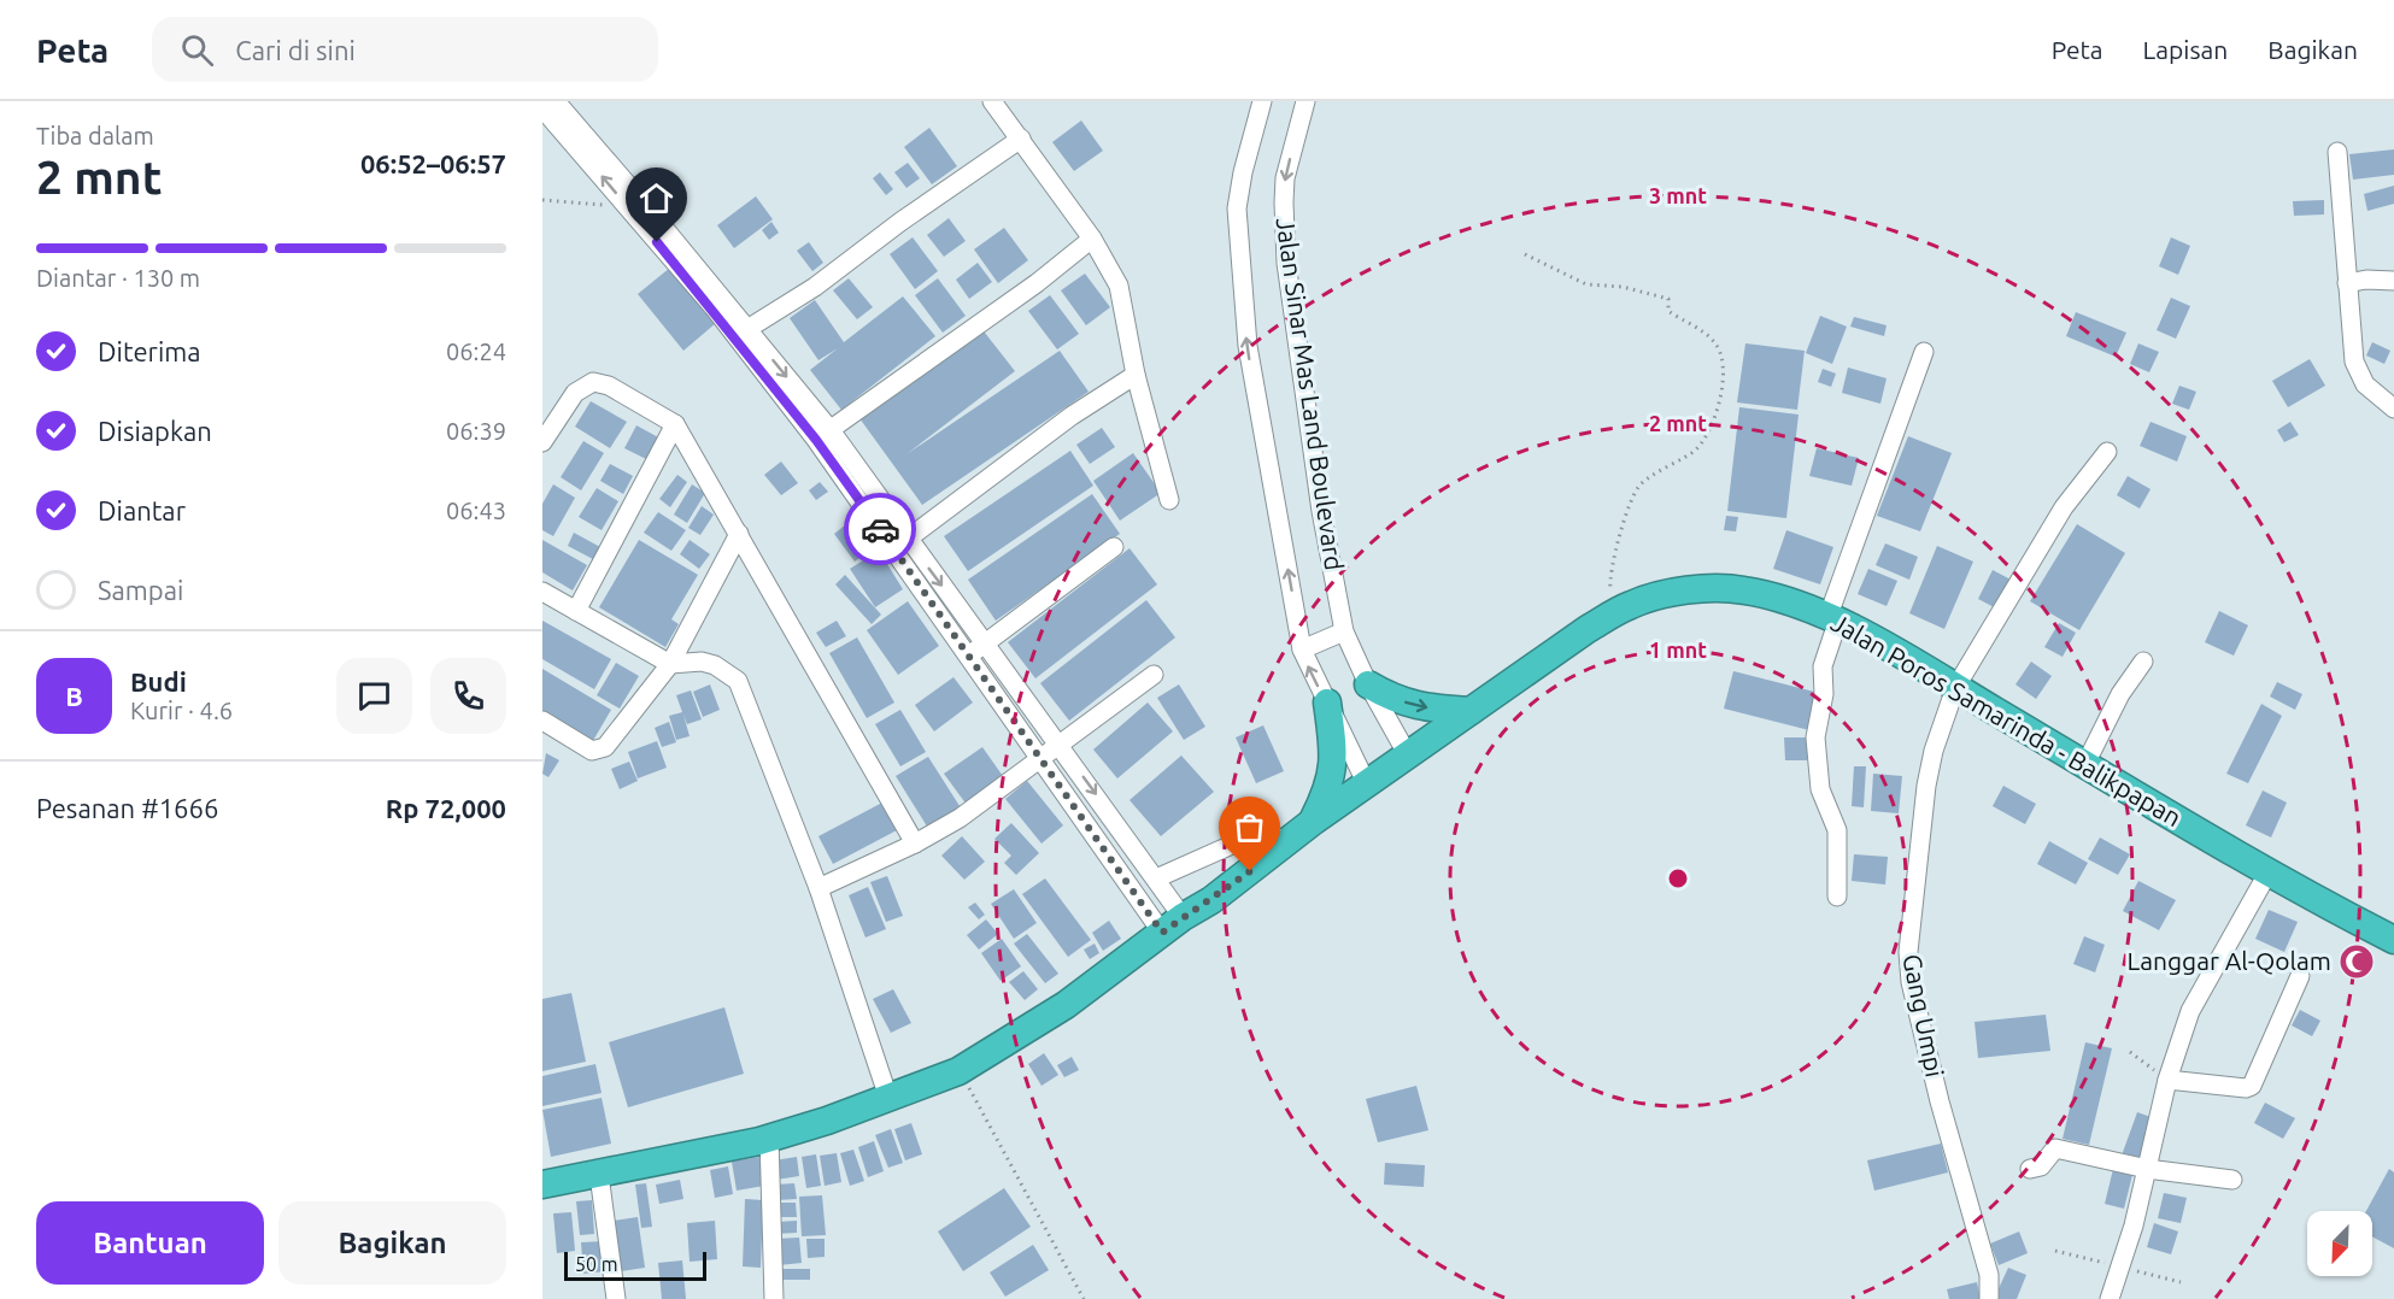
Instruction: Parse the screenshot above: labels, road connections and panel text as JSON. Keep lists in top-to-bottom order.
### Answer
{
  "streets": {
    "highway": ["Jalan Poros Samarinda - Balikpapan"],
    "street": ["Jalan Sinar Mas Land Boulevard", "Gang Umpi"]
  },
  "crossings": [
    ["Jalan Sinar Mas Land Boulevard", "Jalan Poros Samarinda - Balikpapan"],
    ["Jalan Poros Samarinda - Balikpapan", "Gang Umpi"]
  ],
  "places": {
    "mosque": ["Langgar Al-Qolam"]
  },
  "scale_bar": "50 m",
  "north": "bottom left",
  "page": {
    "header": "Peta",
    "search": "Cari di sini",
    "nav": ["Peta", "Lapisan", "Bagikan"],
    "heading": ["2 mnt", "Tiba dalam", "06:52–06:57"],
    "panel": [
      "Budi",
      "Kurir · 4.6",
      "Pesanan #1666",
      "Rp 72,000"
    ],
    "bar": "Diantar · 130 m",
    "list": [
      ["Diterima", "06:24"],
      ["Disiapkan", "06:39"],
      ["Diantar", "06:43"],
      "Sampai"
    ],
    "round": "B",
    "buttons": ["Bantuan", "Bagikan"],
    "scale": "50 m"
  },
  "rings": ["3 mnt", "2 mnt", "1 mnt"]
}
